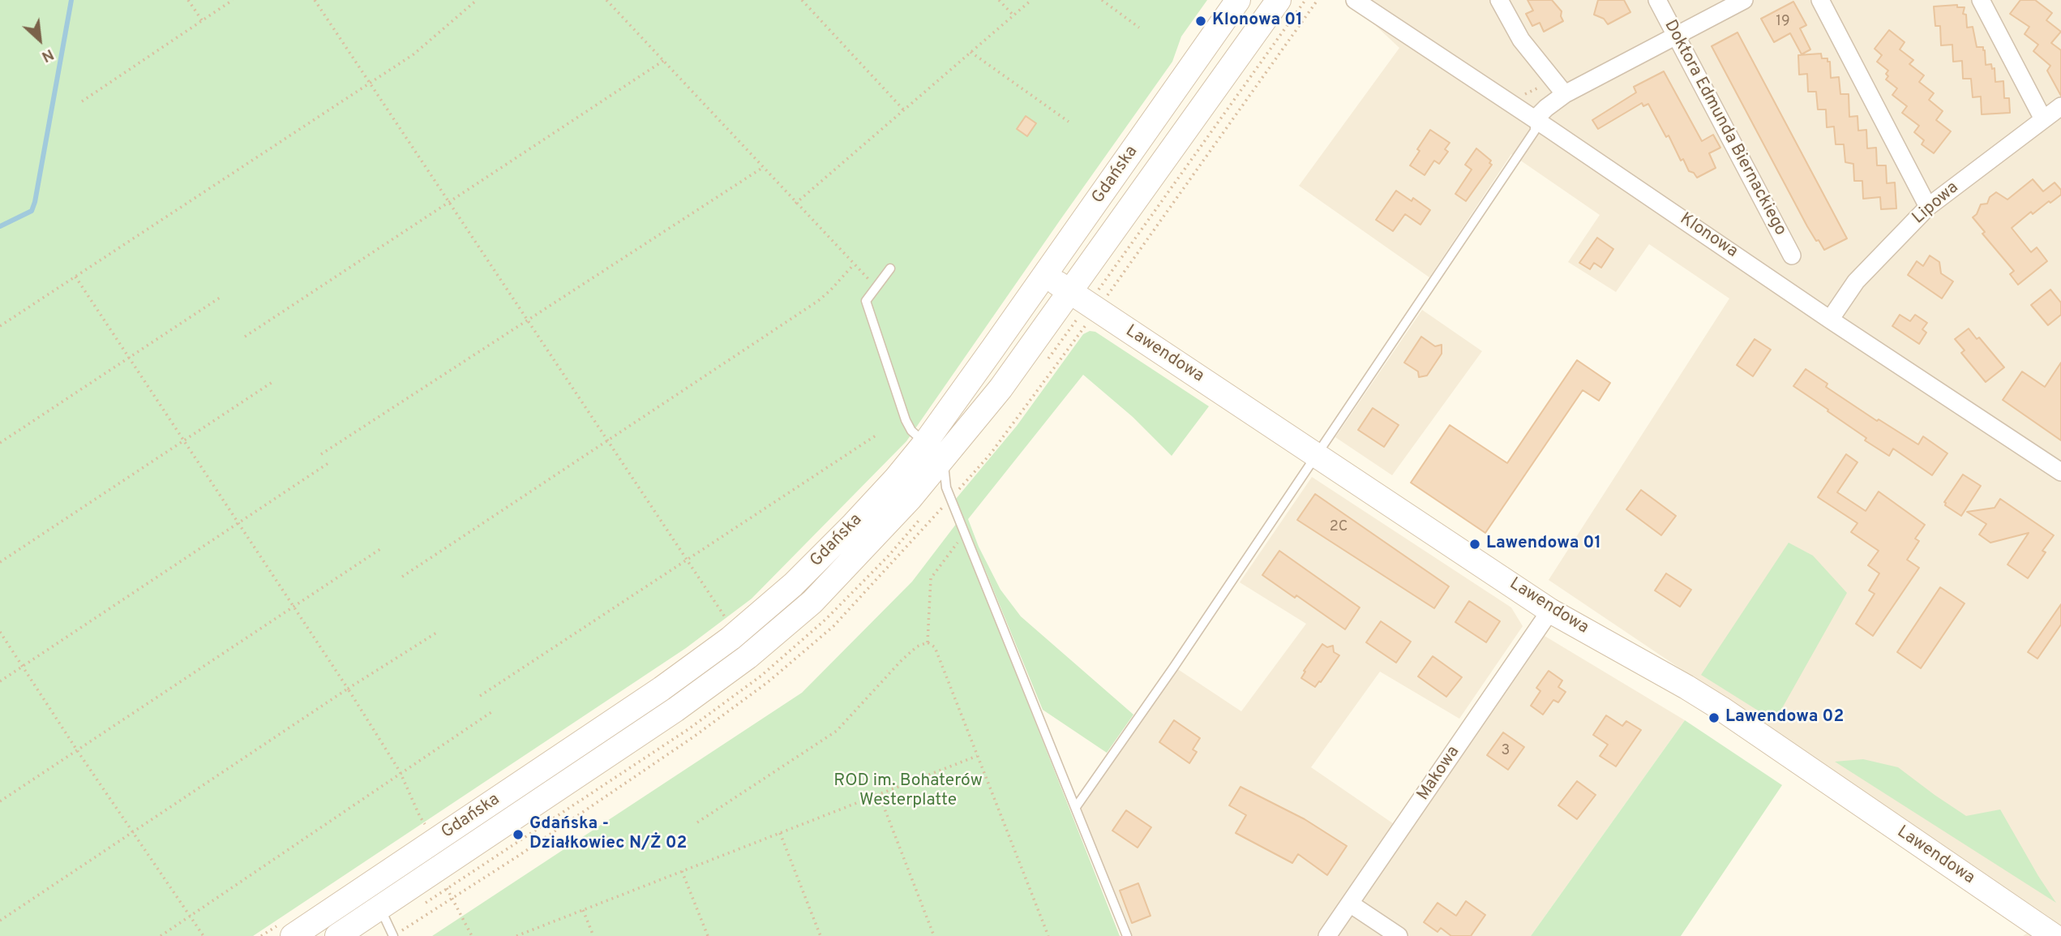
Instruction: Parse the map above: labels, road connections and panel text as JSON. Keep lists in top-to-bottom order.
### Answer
{
  "streets": {
    "main road": ["Gdańska", "Lawendowa"],
    "street": [
      "Doktora Edmunda Biernackiego",
      "Lipowa",
      "Klonowa",
      "Makowa"
    ]
  },
  "crossings": [
    ["Gdańska", "Lawendowa"],
    ["Lipowa", "Klonowa"],
    ["Lawendowa", "Makowa"]
  ],
  "parks": ["ROD im. Bohaterów Westerplatte"],
  "places": [
    "Klonowa 01",
    "Lawendowa 01",
    "Lawendowa 02",
    "Gdańska - Działkowiec N/Ż 02"
  ],
  "house_numbers": ["19", "2C", "3"],
  "north": "bottom right"
}
